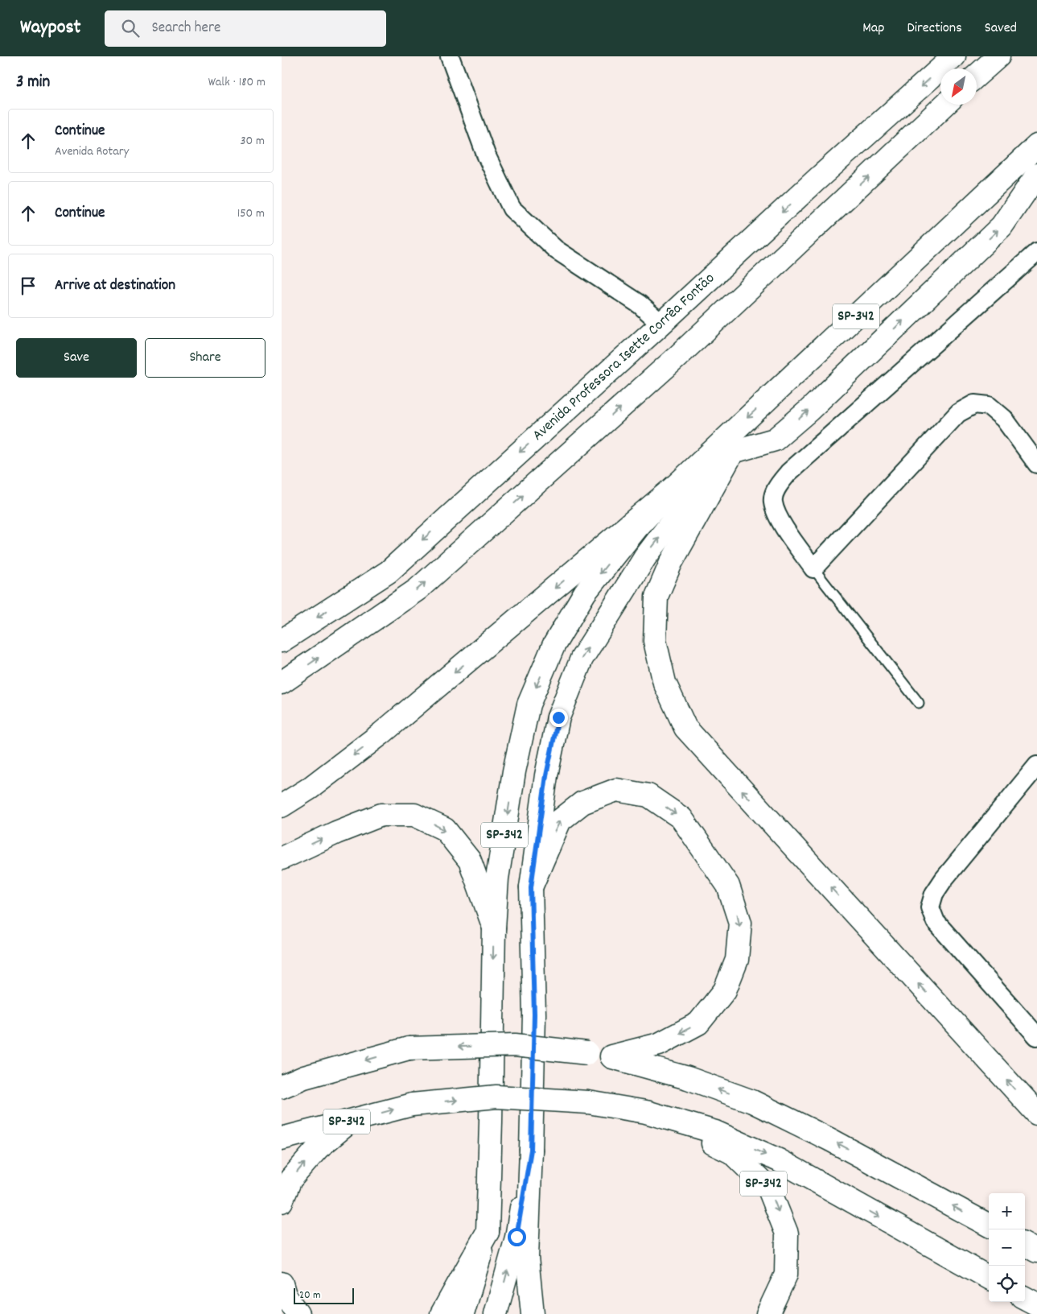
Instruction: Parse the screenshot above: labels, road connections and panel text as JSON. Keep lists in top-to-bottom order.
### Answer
{
  "streets": {
    "main road": ["SP-342", "Avenida Professora Isette Corrêa Fontão"]
  },
  "scale_bar": "20 m",
  "north": "bottom left",
  "page": {
    "header": "Waypost",
    "search": "Search here",
    "nav": ["Map", "Directions", "Saved"],
    "heading": ["3 min", "Walk · 180 m"],
    "list": [
      ["Continue", "Avenida Rotary", "30 m"],
      ["Continue", "150 m"],
      "Arrive at destination"
    ],
    "buttons": ["Save", "Share"],
    "map_buttons": ["+", "−"],
    "scale": "20 m"
  }
}
